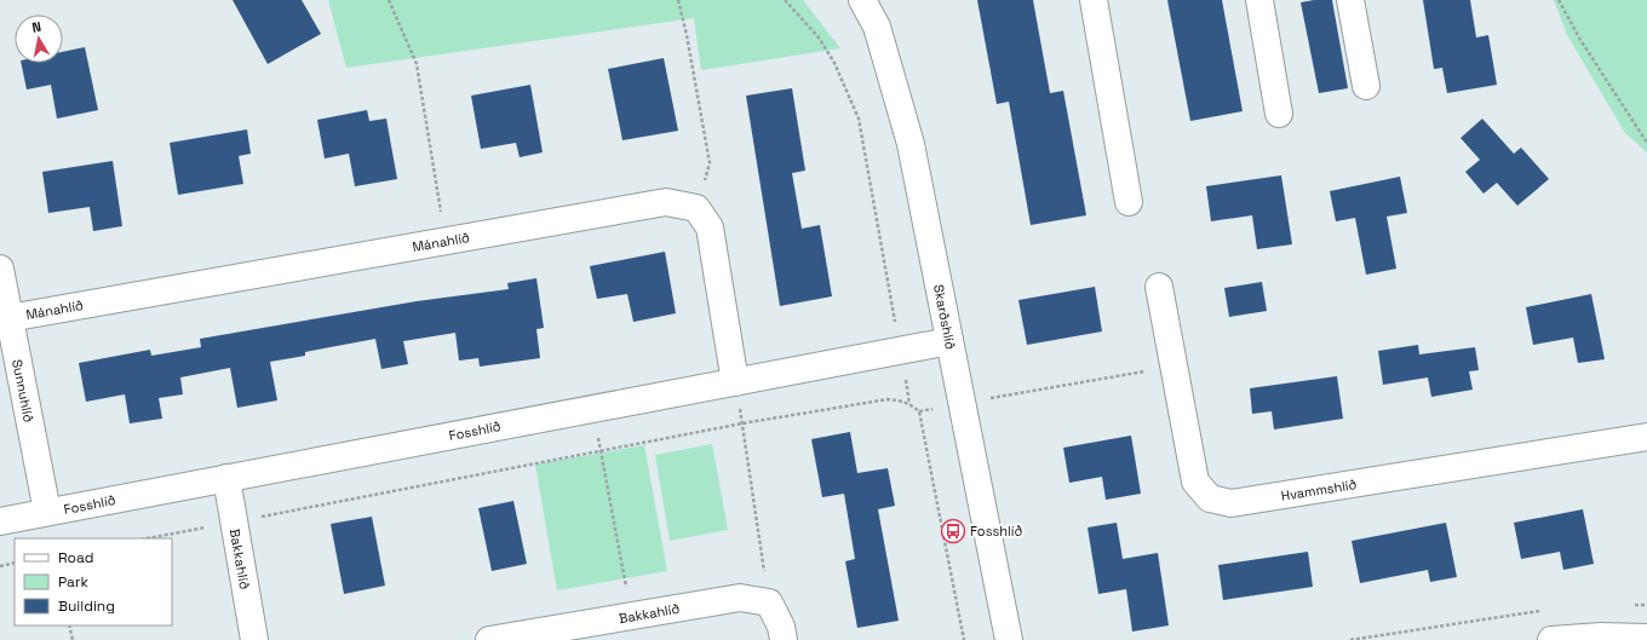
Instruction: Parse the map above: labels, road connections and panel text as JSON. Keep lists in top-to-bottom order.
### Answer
{
  "streets": {
    "street": [
      "Mánahlíð",
      "Skarðshlíð",
      "Sunnuhlíð",
      "Fosshlíð",
      "Hvammshlíð",
      "Bakkahlíð"
    ]
  },
  "crossings": [
    ["Mánahlíð", "Sunnuhlíð"],
    ["Skarðshlíð", "Fosshlíð"],
    ["Sunnuhlíð", "Fosshlíð"],
    ["Fosshlíð", "Bakkahlíð"]
  ],
  "places": {
    "bus stop": ["Fosshlíð"]
  },
  "legend": ["Road", "Park", "Building"],
  "north": "top"
}
